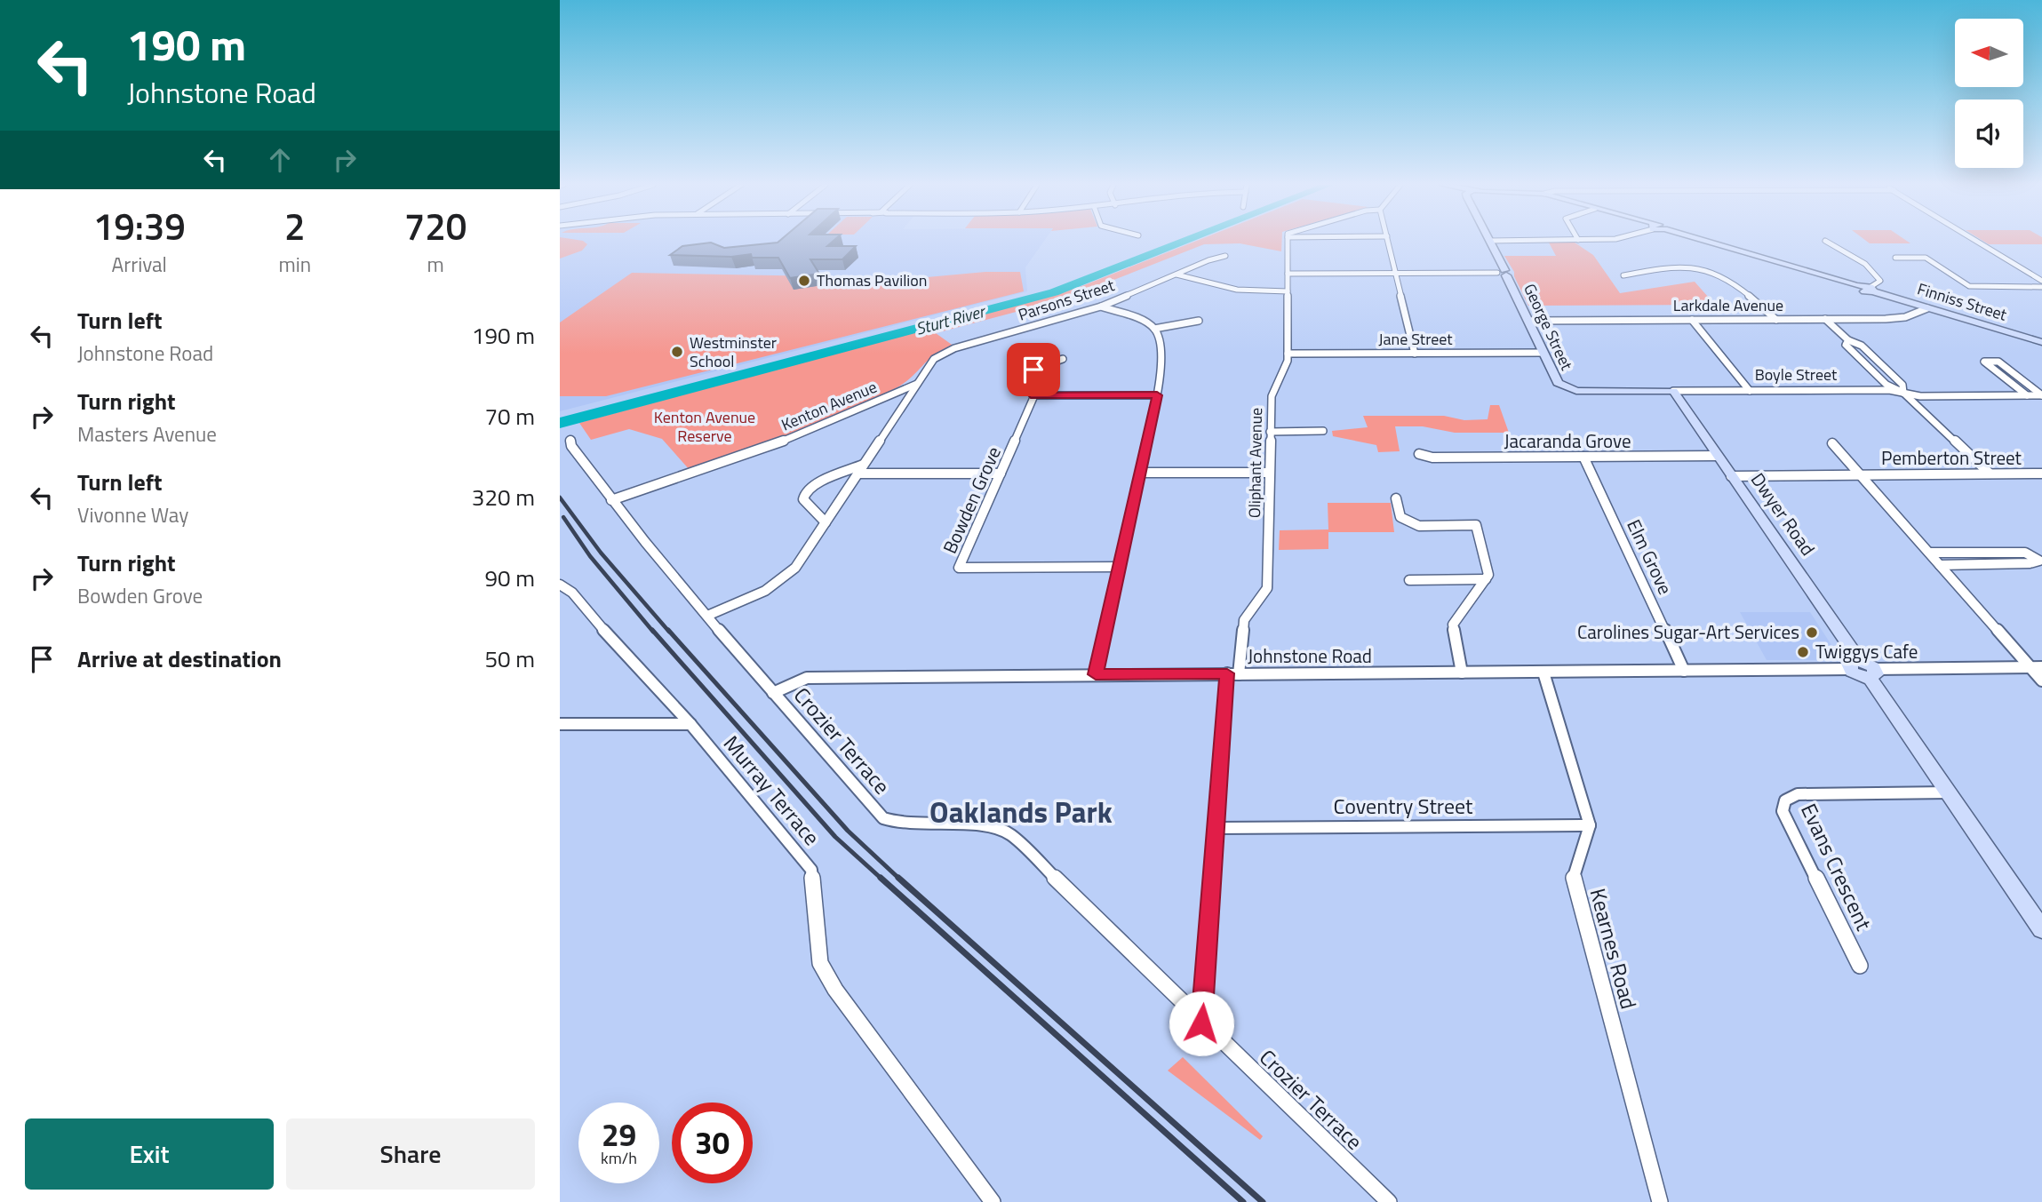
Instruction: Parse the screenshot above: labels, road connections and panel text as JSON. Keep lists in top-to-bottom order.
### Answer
{
  "streets": {
    "street": [
      "Parsons Street",
      "Finniss Street",
      "Larkdale Avenue",
      "George Street",
      "Jane Street",
      "Boyle Street",
      "Kenton Avenue",
      "Jacaranda Grove",
      "Pemberton Street",
      "Oliphant Avenue",
      "Bowden Grove",
      "Dwyer Road",
      "Elm Grove",
      "Johnstone Road",
      "Crozier Terrace",
      "Murray Terrace",
      "Coventry Street",
      "Evans Crescent",
      "Kearnes Road"
    ]
  },
  "crossings": [
    ["Parsons Street", "Kenton Avenue"],
    ["Parsons Street", "Crozier Terrace"],
    ["Finniss Street", "Larkdale Avenue"],
    ["Larkdale Avenue", "George Street"],
    ["George Street", "Jane Street"],
    ["George Street", "Boyle Street"],
    ["Jane Street", "Oliphant Avenue"],
    ["Boyle Street", "Dwyer Road"],
    ["Kenton Avenue", "Crozier Terrace"],
    ["Jacaranda Grove", "Dwyer Road"],
    ["Jacaranda Grove", "Elm Grove"],
    ["Pemberton Street", "Dwyer Road"],
    ["Oliphant Avenue", "Johnstone Road"],
    ["Oliphant Avenue", "Crozier Terrace"],
    ["Oliphant Avenue", "Coventry Street"],
    ["Dwyer Road", "Johnstone Road"],
    ["Elm Grove", "Johnstone Road"],
    ["Johnstone Road", "Crozier Terrace"],
    ["Coventry Street", "Kearnes Road"]
  ],
  "districts": ["Oaklands Park"],
  "water": ["Sturt River"],
  "parks": ["Kenton Avenue Reserve"],
  "places": [
    "Thomas Pavilion",
    "Westminster School",
    "Carolines Sugar-Art Services",
    "Twiggys Cafe"
  ],
  "north": "left",
  "page": {
    "turn": ["190 m", "Johnstone Road"],
    "eta": [
      "19:39",
      "Arrival",
      "2",
      "min",
      "720",
      "m"
    ],
    "list": [
      {
        "name": "Turn left",
        "note": "Johnstone Road",
        "value": "190 m"
      },
      {
        "name": "Turn right",
        "note": "Masters Avenue",
        "value": "70 m"
      },
      {
        "name": "Turn left",
        "note": "Vivonne Way",
        "value": "320 m"
      },
      {
        "name": "Turn right",
        "note": "Bowden Grove",
        "value": "90 m"
      },
      {
        "name": "Arrive at destination",
        "value": "50 m"
      }
    ],
    "speed": "29 km/h",
    "limit": "30",
    "buttons": ["Exit", "Share"]
  }
}
